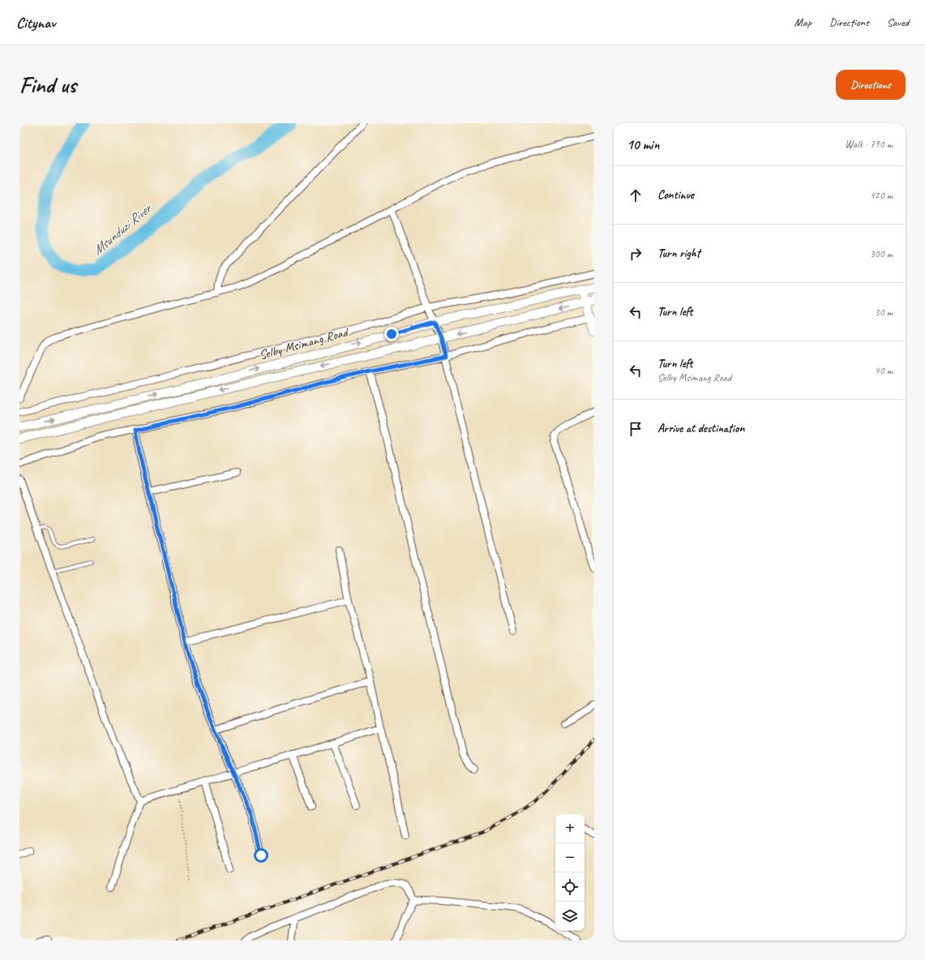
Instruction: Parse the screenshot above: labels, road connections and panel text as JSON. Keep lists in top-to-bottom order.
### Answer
{
  "streets": {
    "main road": ["Selby Msimang Road"]
  },
  "water": ["Msunduzi River"],
  "page": {
    "header": "Citynav",
    "nav": ["Map", "Directions", "Saved"],
    "buttons": "Directions",
    "title": "Find us",
    "heading": ["10 min", "Walk · 790 m"],
    "list": [
      ["Continue", "420 m"],
      ["Turn right", "300 m"],
      ["Turn left", "30 m"],
      ["Turn left", "Selby Msimang Road", "40 m"],
      "Arrive at destination"
    ],
    "map_buttons": ["+", "−"]
  }
}
